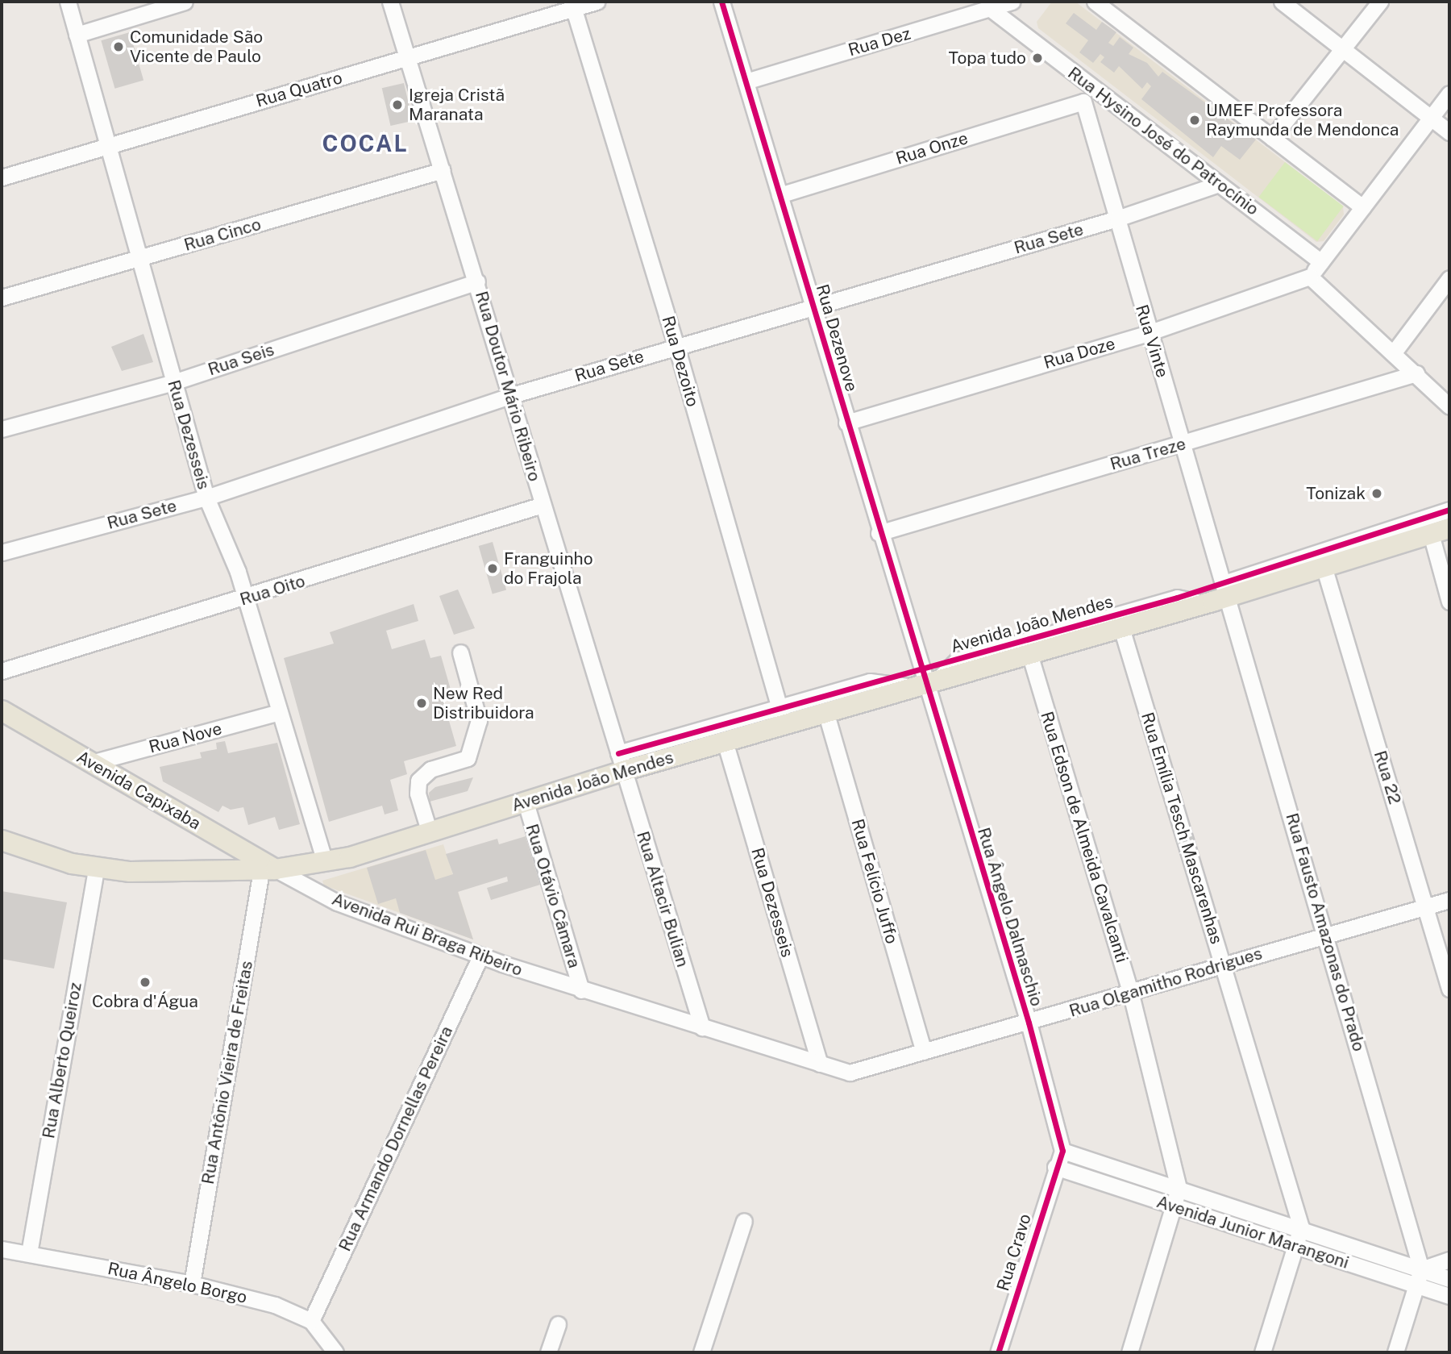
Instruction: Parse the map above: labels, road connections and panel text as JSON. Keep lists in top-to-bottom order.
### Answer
{
  "streets": {
    "main road": ["Avenida João Mendes", "Avenida Capixaba"],
    "street": [
      "Rua Dez",
      "Rua Quatro",
      "Rua Hysino José do Patrocínio",
      "Rua Onze",
      "Rua Cinco",
      "Rua Sete",
      "Rua Dezenove",
      "Rua Vinte",
      "Rua Doze",
      "Rua Seis",
      "Rua Dezoito",
      "Rua Doutor Mário Ribeiro",
      "Rua Dezesseis",
      "Rua Treze",
      "Rua Oito",
      "Rua Nove",
      "Rua 22",
      "Rua Emília Tesch Mascarenhas",
      "Rua Edson de Almeida Cavalcanti",
      "Rua Felício Juffo",
      "Rua Otávio Câmara",
      "Rua Altacir Bulian",
      "Rua Ângelo Dalmaschio",
      "Rua Fausto Amazonas do Prado",
      "Avenida Rui Braga Ribeiro",
      "Rua Olgamitho Rodrigues",
      "Rua Alberto Queiroz",
      "Rua Antônio Vieira de Freitas",
      "Rua Armando Dornellas Pereira",
      "Avenida Junior Marangoni",
      "Rua Cravo",
      "Rua Ângelo Borgo"
    ]
  },
  "crossings": [
    ["Rua Dez", "Rua Hysino José do Patrocínio"],
    ["Rua Dez", "Rua Dezenove"],
    ["Rua Quatro", "Rua Dezoito"],
    ["Rua Quatro", "Rua Doutor Mário Ribeiro"],
    ["Rua Quatro", "Rua Dezesseis"],
    ["Rua Hysino José do Patrocínio", "Rua Sete"],
    ["Rua Onze", "Rua Dezenove"],
    ["Rua Onze", "Rua Vinte"],
    ["Rua Cinco", "Rua Doutor Mário Ribeiro"],
    ["Rua Cinco", "Rua Dezesseis"],
    ["Rua Sete", "Rua Dezenove"],
    ["Rua Sete", "Rua Vinte"],
    ["Rua Sete", "Rua Dezoito"],
    ["Rua Sete", "Rua Doutor Mário Ribeiro"],
    ["Rua Sete", "Rua Dezesseis"],
    ["Rua Dezenove", "Rua Doze"],
    ["Rua Dezenove", "Rua Treze"],
    ["Rua Dezenove", "Avenida João Mendes"],
    ["Rua Dezenove", "Rua Ângelo Dalmaschio"],
    ["Rua Vinte", "Rua Doze"],
    ["Rua Vinte", "Rua Treze"],
    ["Rua Vinte", "Avenida João Mendes"],
    ["Rua Vinte", "Rua Fausto Amazonas do Prado"],
    ["Rua Seis", "Rua Doutor Mário Ribeiro"],
    ["Rua Seis", "Rua Dezesseis"],
    ["Rua Dezoito", "Avenida João Mendes"],
    ["Rua Doutor Mário Ribeiro", "Rua Oito"],
    ["Rua Doutor Mário Ribeiro", "Avenida João Mendes"],
    ["Rua Doutor Mário Ribeiro", "Rua Altacir Bulian"],
    ["Rua Dezesseis", "Rua Oito"],
    ["Rua Dezesseis", "Avenida João Mendes"],
    ["Rua Dezesseis", "Rua Nove"],
    ["Rua Dezesseis", "Avenida Rui Braga Ribeiro"],
    ["Avenida João Mendes", "Rua 22"],
    ["Avenida João Mendes", "Avenida Capixaba"],
    ["Avenida João Mendes", "Rua Emília Tesch Mascarenhas"],
    ["Avenida João Mendes", "Rua Edson de Almeida Cavalcanti"],
    ["Avenida João Mendes", "Rua Felício Juffo"],
    ["Avenida João Mendes", "Rua Otávio Câmara"],
    ["Avenida João Mendes", "Rua Altacir Bulian"],
    ["Avenida João Mendes", "Rua Ângelo Dalmaschio"],
    ["Avenida João Mendes", "Rua Fausto Amazonas do Prado"],
    ["Avenida João Mendes", "Avenida Rui Braga Ribeiro"],
    ["Avenida João Mendes", "Rua Antônio Vieira de Freitas"],
    ["Rua Nove", "Avenida Capixaba"],
    ["Rua 22", "Rua Olgamitho Rodrigues"],
    ["Avenida Capixaba", "Avenida Rui Braga Ribeiro"],
    ["Avenida Capixaba", "Rua Antônio Vieira de Freitas"],
    ["Rua Emília Tesch Mascarenhas", "Rua Olgamitho Rodrigues"],
    ["Rua Emília Tesch Mascarenhas", "Avenida Junior Marangoni"],
    ["Rua Edson de Almeida Cavalcanti", "Rua Olgamitho Rodrigues"],
    ["Rua Edson de Almeida Cavalcanti", "Avenida Junior Marangoni"],
    ["Rua Felício Juffo", "Rua Olgamitho Rodrigues"],
    ["Rua Otávio Câmara", "Avenida Rui Braga Ribeiro"],
    ["Rua Altacir Bulian", "Avenida Rui Braga Ribeiro"],
    ["Rua Ângelo Dalmaschio", "Rua Olgamitho Rodrigues"],
    ["Rua Ângelo Dalmaschio", "Avenida Junior Marangoni"],
    ["Rua Ângelo Dalmaschio", "Rua Cravo"],
    ["Rua Fausto Amazonas do Prado", "Rua Olgamitho Rodrigues"],
    ["Rua Fausto Amazonas do Prado", "Avenida Junior Marangoni"],
    ["Avenida Rui Braga Ribeiro", "Rua Olgamitho Rodrigues"],
    ["Avenida Rui Braga Ribeiro", "Rua Antônio Vieira de Freitas"],
    ["Avenida Rui Braga Ribeiro", "Rua Armando Dornellas Pereira"],
    ["Rua Alberto Queiroz", "Rua Ângelo Borgo"],
    ["Rua Antônio Vieira de Freitas", "Rua Ângelo Borgo"],
    ["Rua Armando Dornellas Pereira", "Rua Ângelo Borgo"],
    ["Avenida Junior Marangoni", "Rua Cravo"]
  ],
  "districts": ["COCAL"],
  "places": [
    "Comunidade São Vicente de Paulo",
    "Topa tudo",
    "Igreja Cristã Maranata",
    "UMEF Professora Raymunda de Mendonca",
    "Tonizak",
    "Franguinho do Frajola",
    "New Red Distribuidora",
    "Cobra d'Água"
  ]
}
